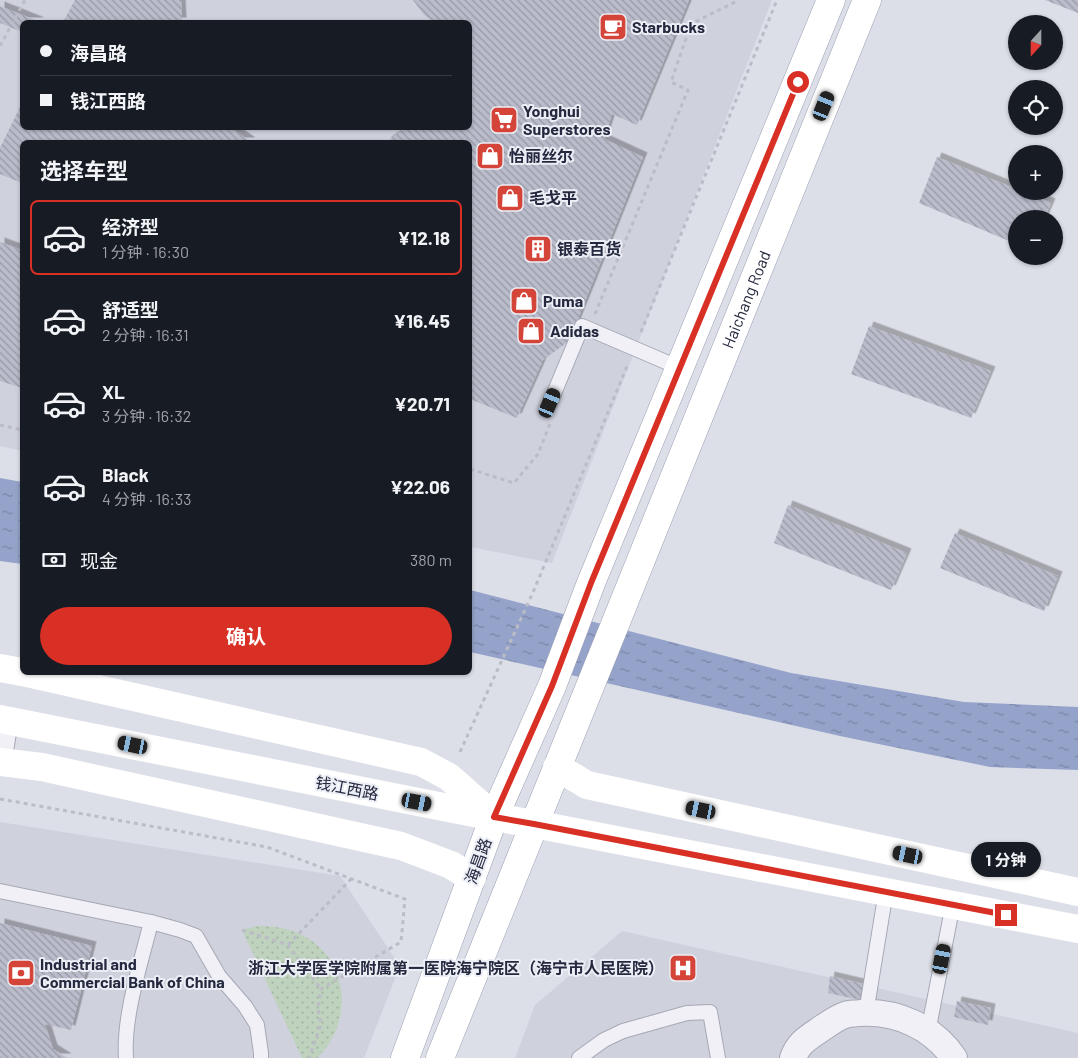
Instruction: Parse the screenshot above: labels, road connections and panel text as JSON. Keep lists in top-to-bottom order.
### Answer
{
  "streets": {
    "main road": ["Haichang Road", "钱江西路", "海昌路"]
  },
  "crossings": [
    ["钱江西路", "海昌路"]
  ],
  "places": {
    "cafe": ["Starbucks"],
    "supermarket": ["Yonghui Superstores"],
    "shop": [
      "怡丽丝尔",
      "毛戈平",
      "Puma",
      "Adidas"
    ],
    "building": ["银泰百货"],
    "hospital": ["浙江大学医学院附属第一医院海宁院区（海宁市人民医院）"],
    "bank": ["Industrial and Commercial Bank of China"]
  },
  "north": "bottom",
  "page": {
    "map_buttons": ["+", "−"],
    "banner": ["海昌路", "钱江西路"],
    "heading": "选择车型",
    "list": [
      {
        "name": "经济型",
        "note": "1 分钟 · 16:30",
        "value": "¥12.18"
      },
      {
        "name": "舒适型",
        "note": "2 分钟 · 16:31",
        "value": "¥16.45"
      },
      {
        "name": "XL",
        "note": "3 分钟 · 16:32",
        "value": "¥20.71"
      },
      {
        "name": "Black",
        "note": "4 分钟 · 16:33",
        "value": "¥22.06"
      }
    ],
    "pay": ["现金", "380 m"],
    "buttons": "确认",
    "bubble": "1 分钟"
  }
}
